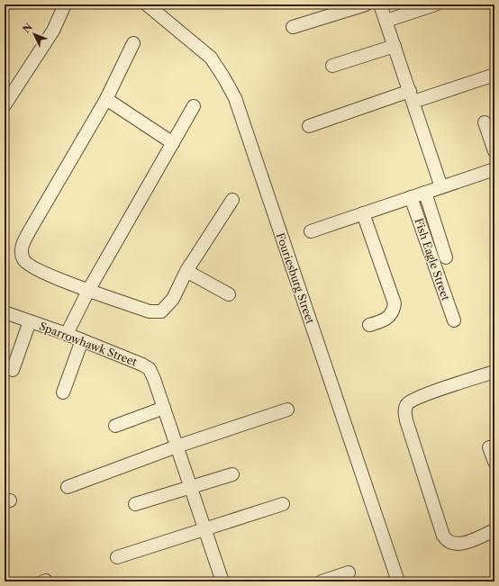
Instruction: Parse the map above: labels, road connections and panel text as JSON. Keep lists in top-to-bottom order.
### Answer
{
  "streets": {
    "street": ["Fish Eagle Street", "Fouriesburg Street", "Sparrowhawk Street"]
  },
  "north": "top left"
}
